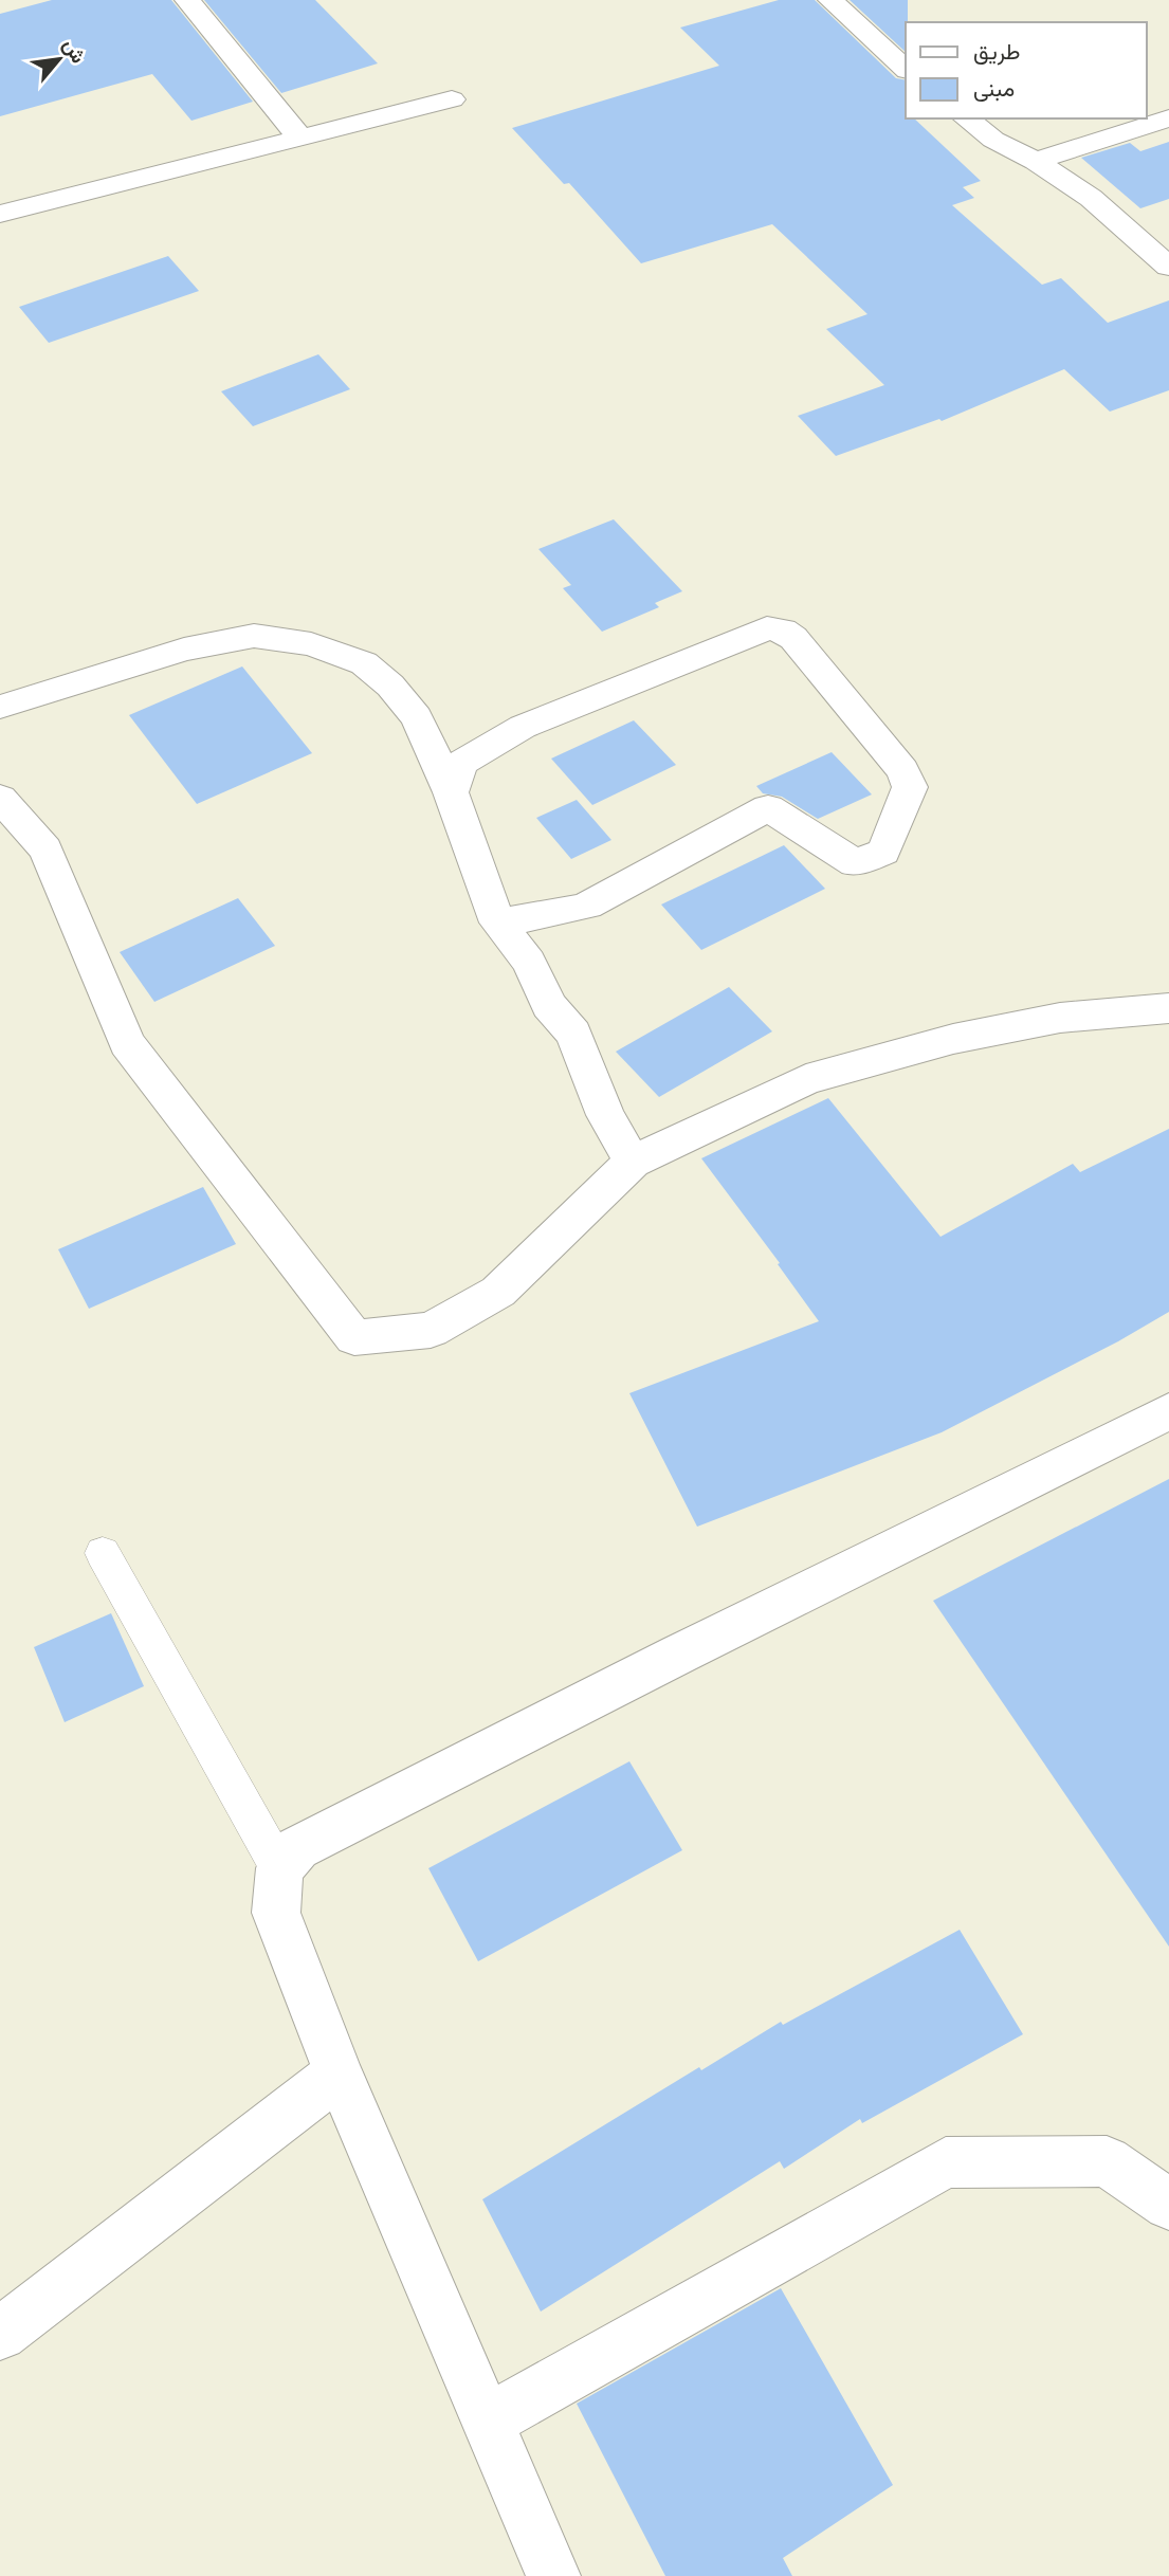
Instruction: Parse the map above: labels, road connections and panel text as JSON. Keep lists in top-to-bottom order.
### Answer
{
  "legend": ["طريق", "مبنى"],
  "north": "top right"
}
